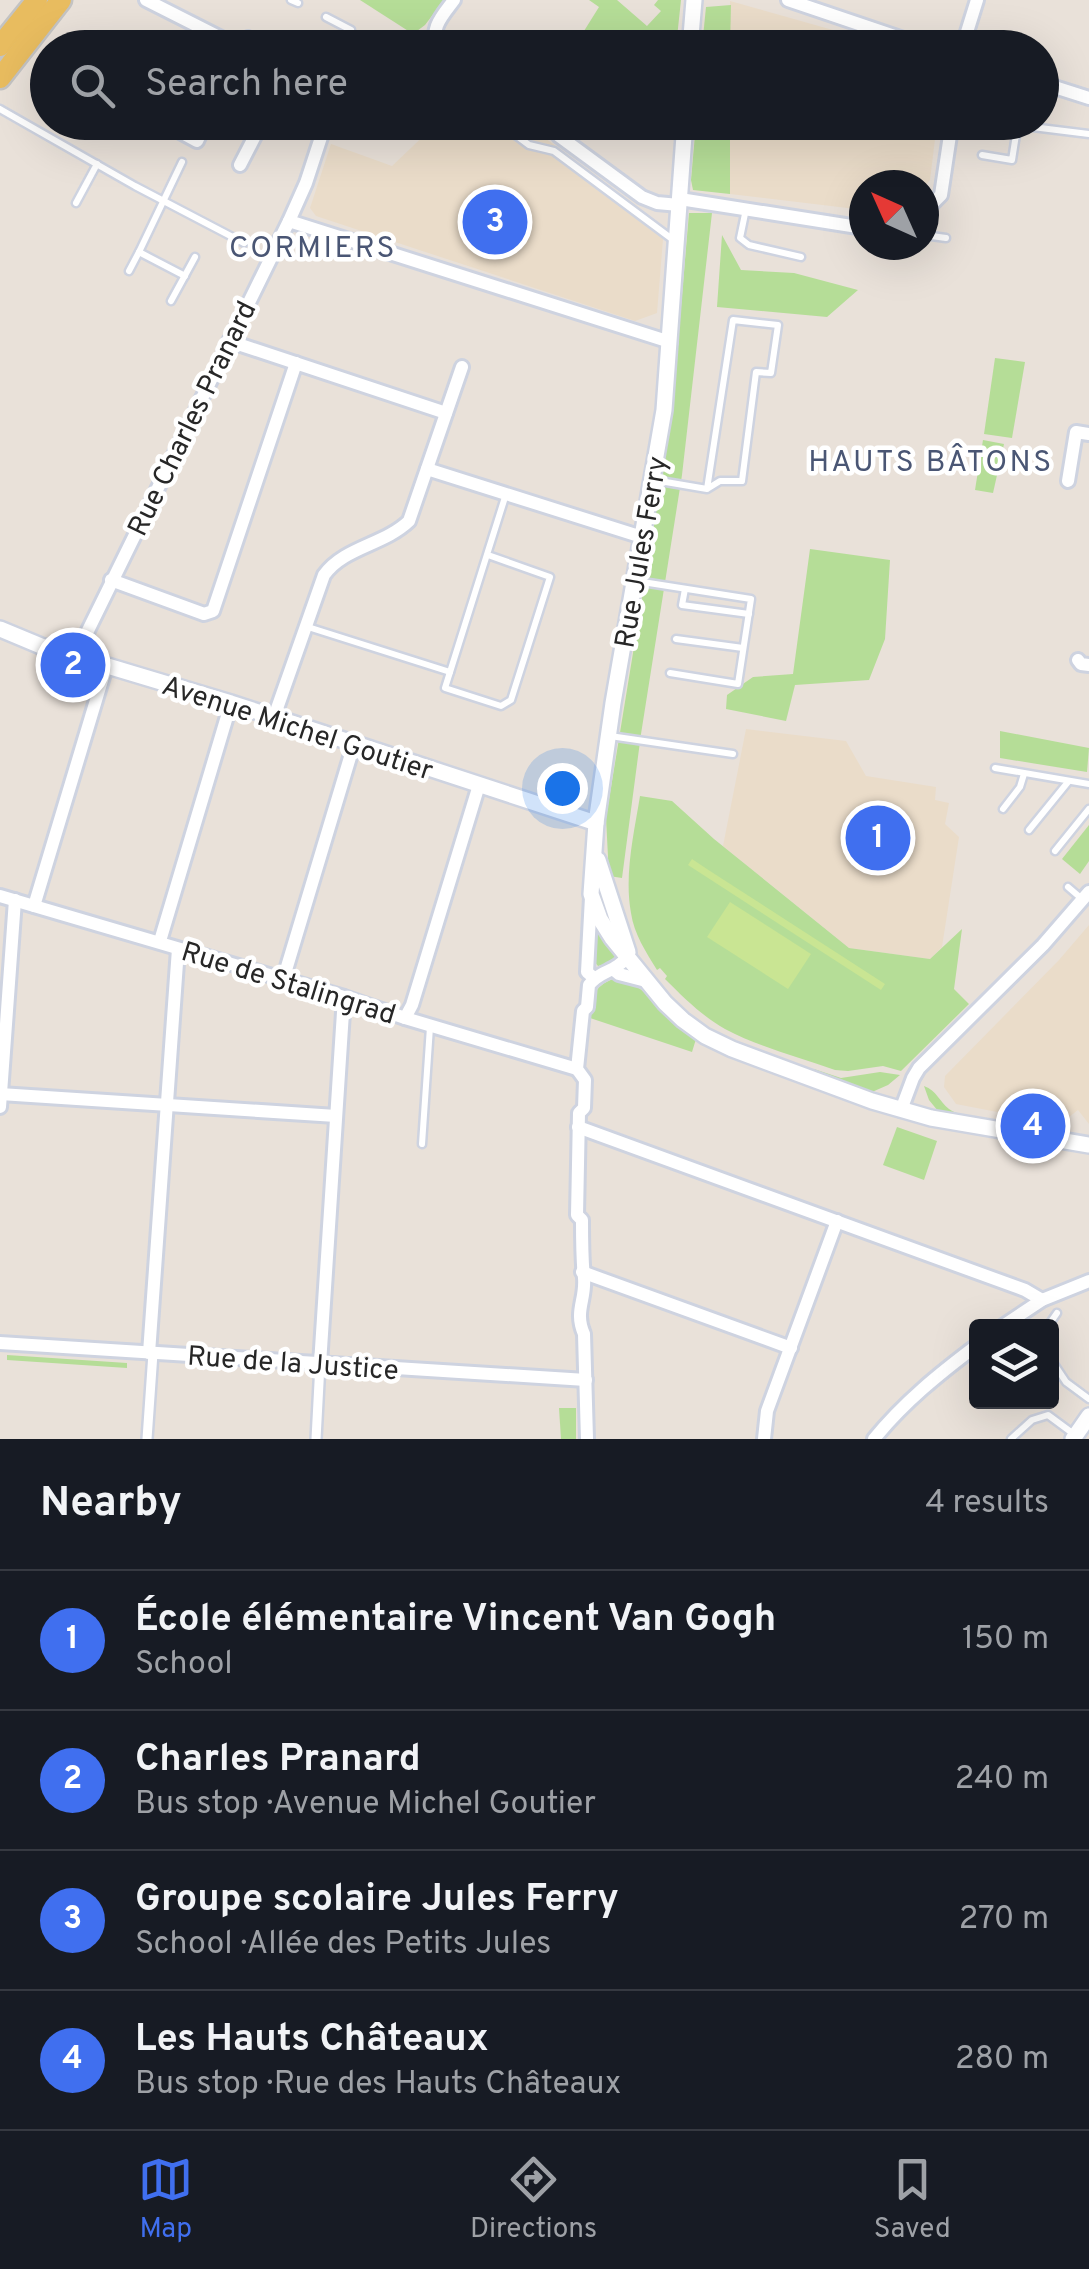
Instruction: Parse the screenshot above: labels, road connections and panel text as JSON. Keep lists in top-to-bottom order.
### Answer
{
  "streets": {
    "street": [
      "Rue Charles Pranard",
      "Rue Jules Ferry",
      "Avenue Michel Goutier",
      "Rue de Stalingrad",
      "Rue de la Justice"
    ]
  },
  "crossings": [
    ["Rue Charles Pranard", "Avenue Michel Goutier"],
    ["Rue Jules Ferry", "Avenue Michel Goutier"],
    ["Rue Jules Ferry", "Rue de Stalingrad"],
    ["Rue Jules Ferry", "Rue de la Justice"]
  ],
  "districts": ["CORMIERS", "HAUTS BÂTONS"],
  "north": "top left",
  "page": {
    "search": "Search here",
    "pins": [
      "3",
      "2",
      "1",
      "4"
    ],
    "heading": ["Nearby", "4 results"],
    "list": [
      {
        "mark": "1",
        "name": "École élémentaire Vincent Van Gogh",
        "note": "School",
        "value": "150 m"
      },
      {
        "mark": "2",
        "name": "Charles Pranard",
        "note": "Bus stop · Avenue Michel Goutier",
        "value": "240 m"
      },
      {
        "mark": "3",
        "name": "Groupe scolaire Jules Ferry",
        "note": "School · Allée des Petits Jules",
        "value": "270 m"
      },
      {
        "mark": "4",
        "name": "Les Hauts Châteaux",
        "note": "Bus stop · Rue des Hauts Châteaux",
        "value": "280 m"
      }
    ],
    "nav": ["Map", "Directions", "Saved"]
  }
}
